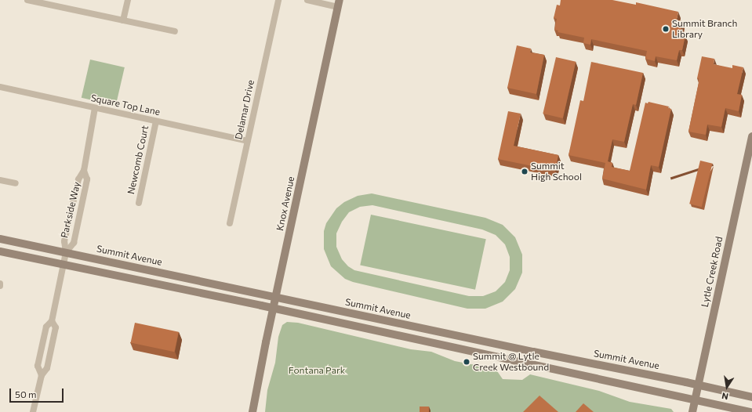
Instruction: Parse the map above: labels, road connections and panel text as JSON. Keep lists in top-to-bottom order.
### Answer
{
  "streets": {
    "main road": ["Knox Avenue", "Summit Avenue", "Lytle Creek Road"],
    "street": [
      "Square Top Lane",
      "Delamar Drive",
      "Newcomb Court",
      "Parkside Way"
    ]
  },
  "crossings": [
    ["Square Top Lane", "Delamar Drive"],
    ["Square Top Lane", "Newcomb Court"],
    ["Square Top Lane", "Parkside Way"],
    ["Knox Avenue", "Summit Avenue"],
    ["Parkside Way", "Summit Avenue"],
    ["Summit Avenue", "Lytle Creek Road"]
  ],
  "parks": ["Fontana Park"],
  "places": ["Summit Branch Library", "Summit High School", "Summit @ Lytle Creek Westbound"],
  "scale_bar": "50 m",
  "north": "bottom"
}
